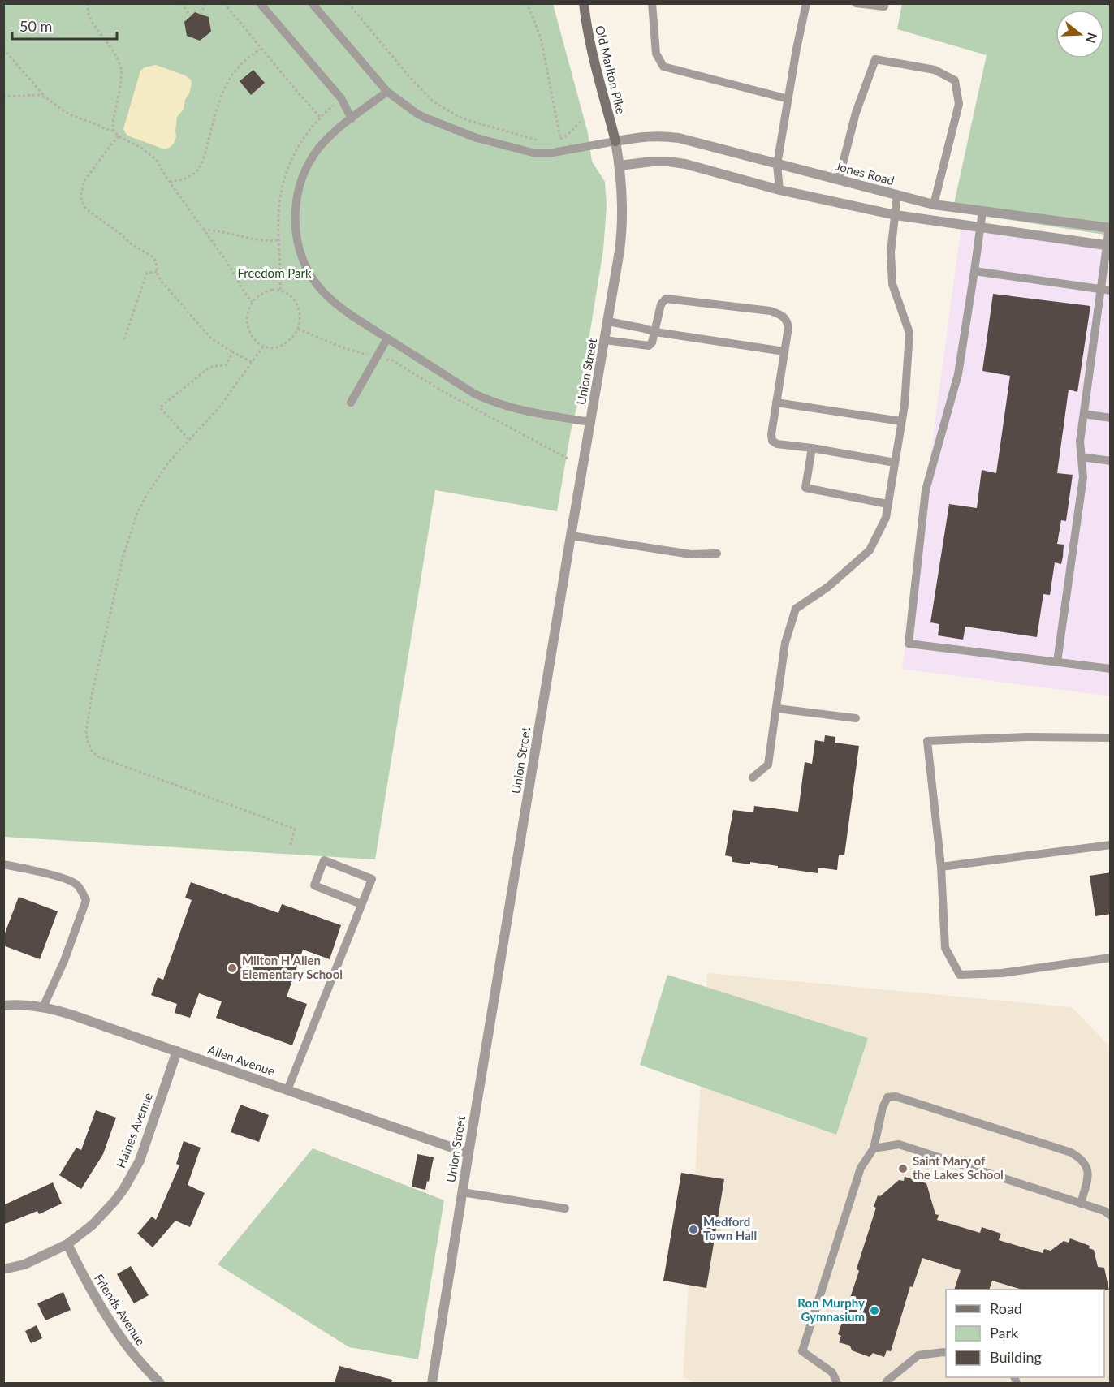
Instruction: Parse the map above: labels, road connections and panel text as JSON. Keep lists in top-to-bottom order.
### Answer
{
  "streets": {
    "street": [
      "Old Marlton Pike",
      "Jones Road",
      "Union Street",
      "Allen Avenue",
      "Haines Avenue",
      "Friends Avenue"
    ]
  },
  "crossings": [
    ["Old Marlton Pike", "Jones Road"],
    ["Old Marlton Pike", "Union Street"],
    ["Jones Road", "Union Street"],
    ["Union Street", "Allen Avenue"],
    ["Allen Avenue", "Haines Avenue"],
    ["Haines Avenue", "Friends Avenue"]
  ],
  "parks": ["Freedom Park"],
  "places": [
    "Milton H Allen Elementary School",
    "Saint Mary of the Lakes School",
    "Medford Town Hall",
    "Ron Murphy Gymnasium"
  ],
  "legend": ["Road", "Park", "Building"],
  "scale_bar": "50 m",
  "north": "right"
}
